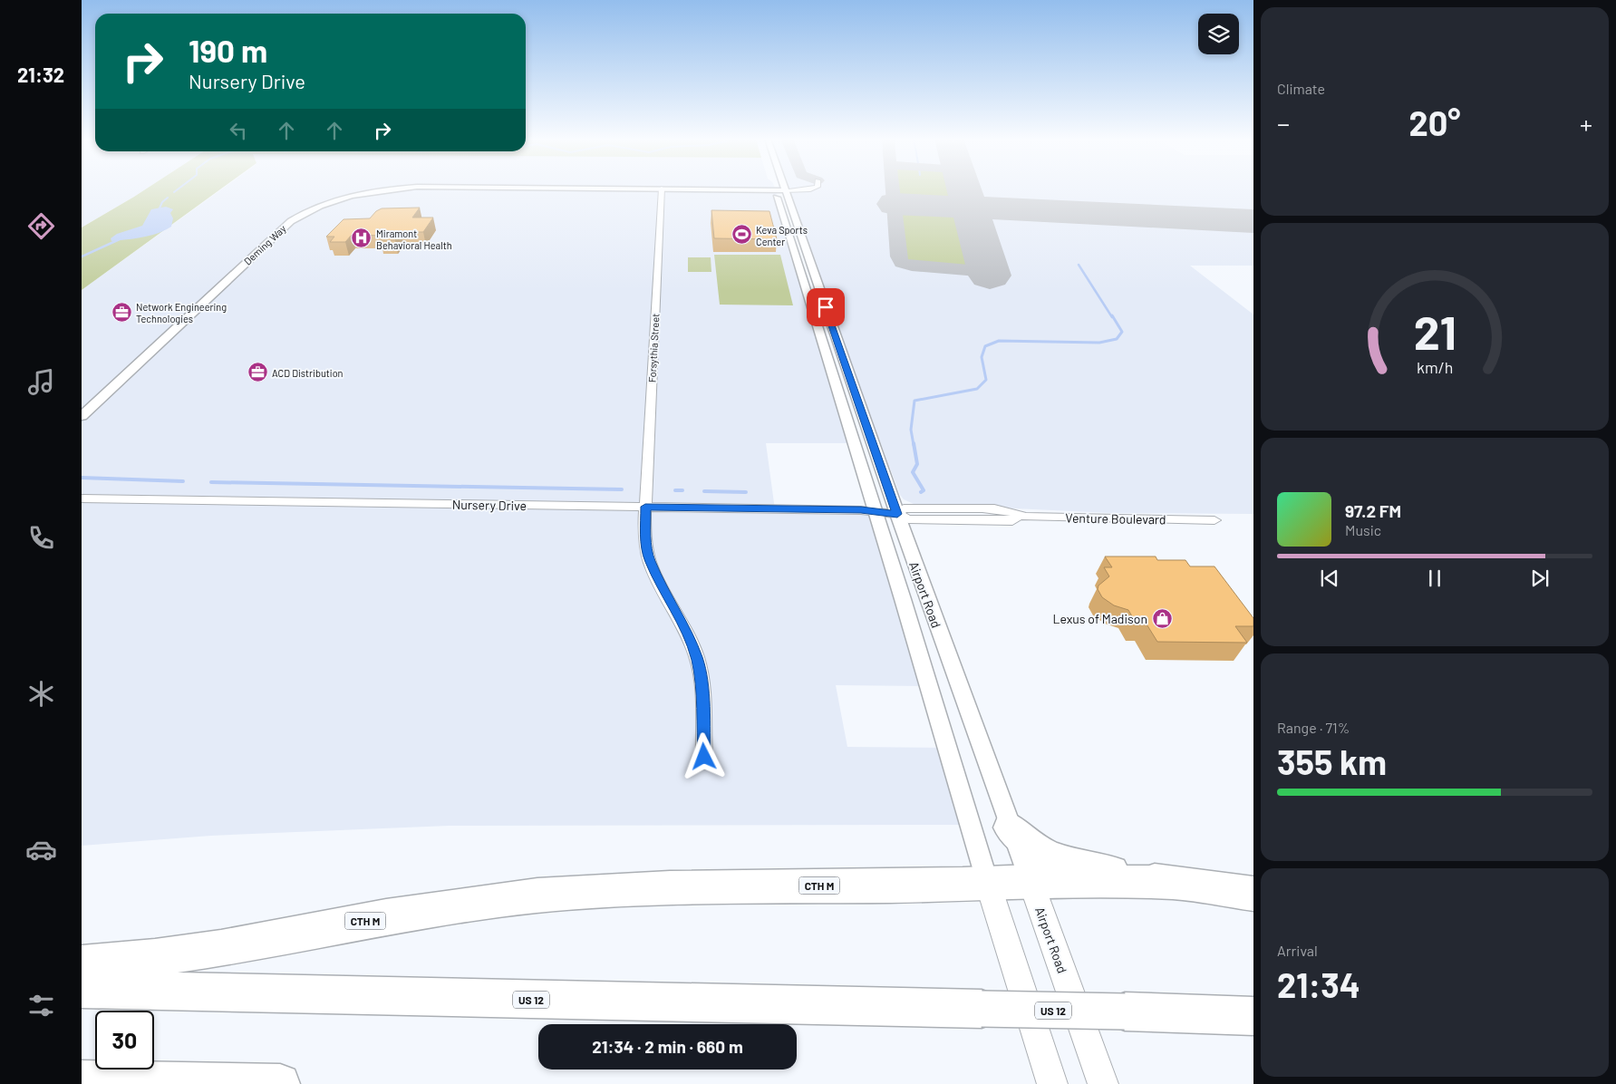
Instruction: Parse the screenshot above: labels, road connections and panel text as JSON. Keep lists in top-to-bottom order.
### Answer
{
  "streets": {
    "highway": ["CTH M", "US 12"],
    "main road": ["Airport Road"],
    "street": [
      "Deming Way",
      "Forsythia Street",
      "Nursery Drive",
      "Venture Boulevard"
    ]
  },
  "crossings": [
    ["Forsythia Street", "Nursery Drive"],
    ["Nursery Drive", "Venture Boulevard"],
    ["Nursery Drive", "Airport Road"],
    ["Venture Boulevard", "Airport Road"],
    ["Airport Road", "CTH M"]
  ],
  "places": {
    "sports": ["Keva Sports Center"],
    "hospital": ["Miramont Behavioral Health"],
    "office": ["Network Engineering Technologies", "ACD Distribution"],
    "shop": ["Lexus of Madison"]
  },
  "page": {
    "tabs": "21:32",
    "tile": [
      "Climate",
      ["Range · 71%", "355 km"],
      ["Arrival", "21:34"]
    ],
    "turn": ["190 m", "Nursery Drive"],
    "heat": ["−", "20°", "+"],
    "song": ["97.2 FM", "Music"],
    "limit": "30",
    "trip": "21:34 · 2 min · 660 m",
    "gauge": ["21", "km/h"]
  }
}
